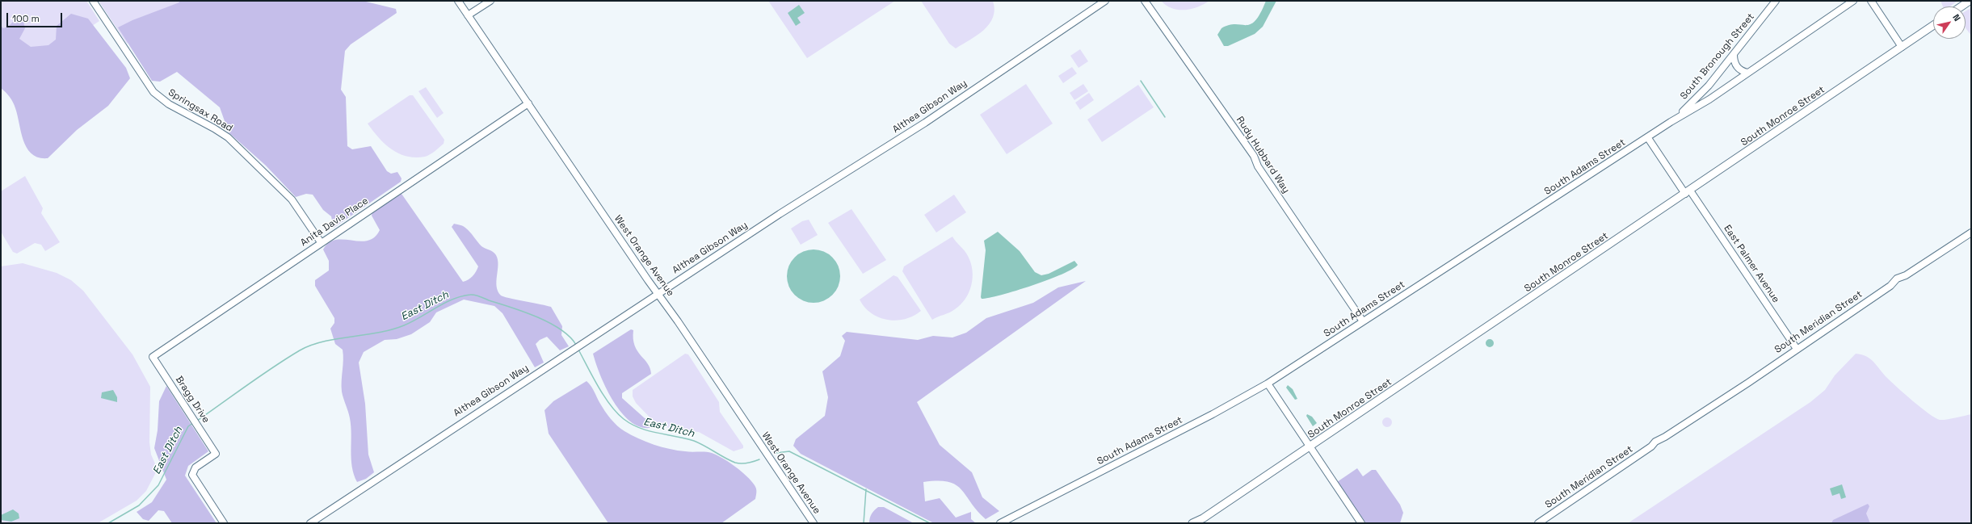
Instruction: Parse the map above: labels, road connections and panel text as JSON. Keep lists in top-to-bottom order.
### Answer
{
  "streets": {
    "main road": ["South Monroe Street"],
    "street": [
      "South Bronough Street",
      "Althea Gibson Way",
      "Springsax Road",
      "Rudy Hubbard Way",
      "South Adams Street",
      "Anita Davis Place",
      "West Orange Avenue",
      "East Palmer Avenue",
      "South Meridian Street",
      "Bragg Drive"
    ]
  },
  "crossings": [
    ["South Bronough Street", "South Adams Street"],
    ["Althea Gibson Way", "West Orange Avenue"],
    ["Springsax Road", "Anita Davis Place"],
    ["South Monroe Street", "East Palmer Avenue"],
    ["Rudy Hubbard Way", "South Adams Street"],
    ["South Adams Street", "East Palmer Avenue"],
    ["Anita Davis Place", "West Orange Avenue"],
    ["Anita Davis Place", "Bragg Drive"],
    ["East Palmer Avenue", "South Meridian Street"]
  ],
  "water": ["East Ditch"],
  "scale_bar": "100 m",
  "north": "top right"
}
